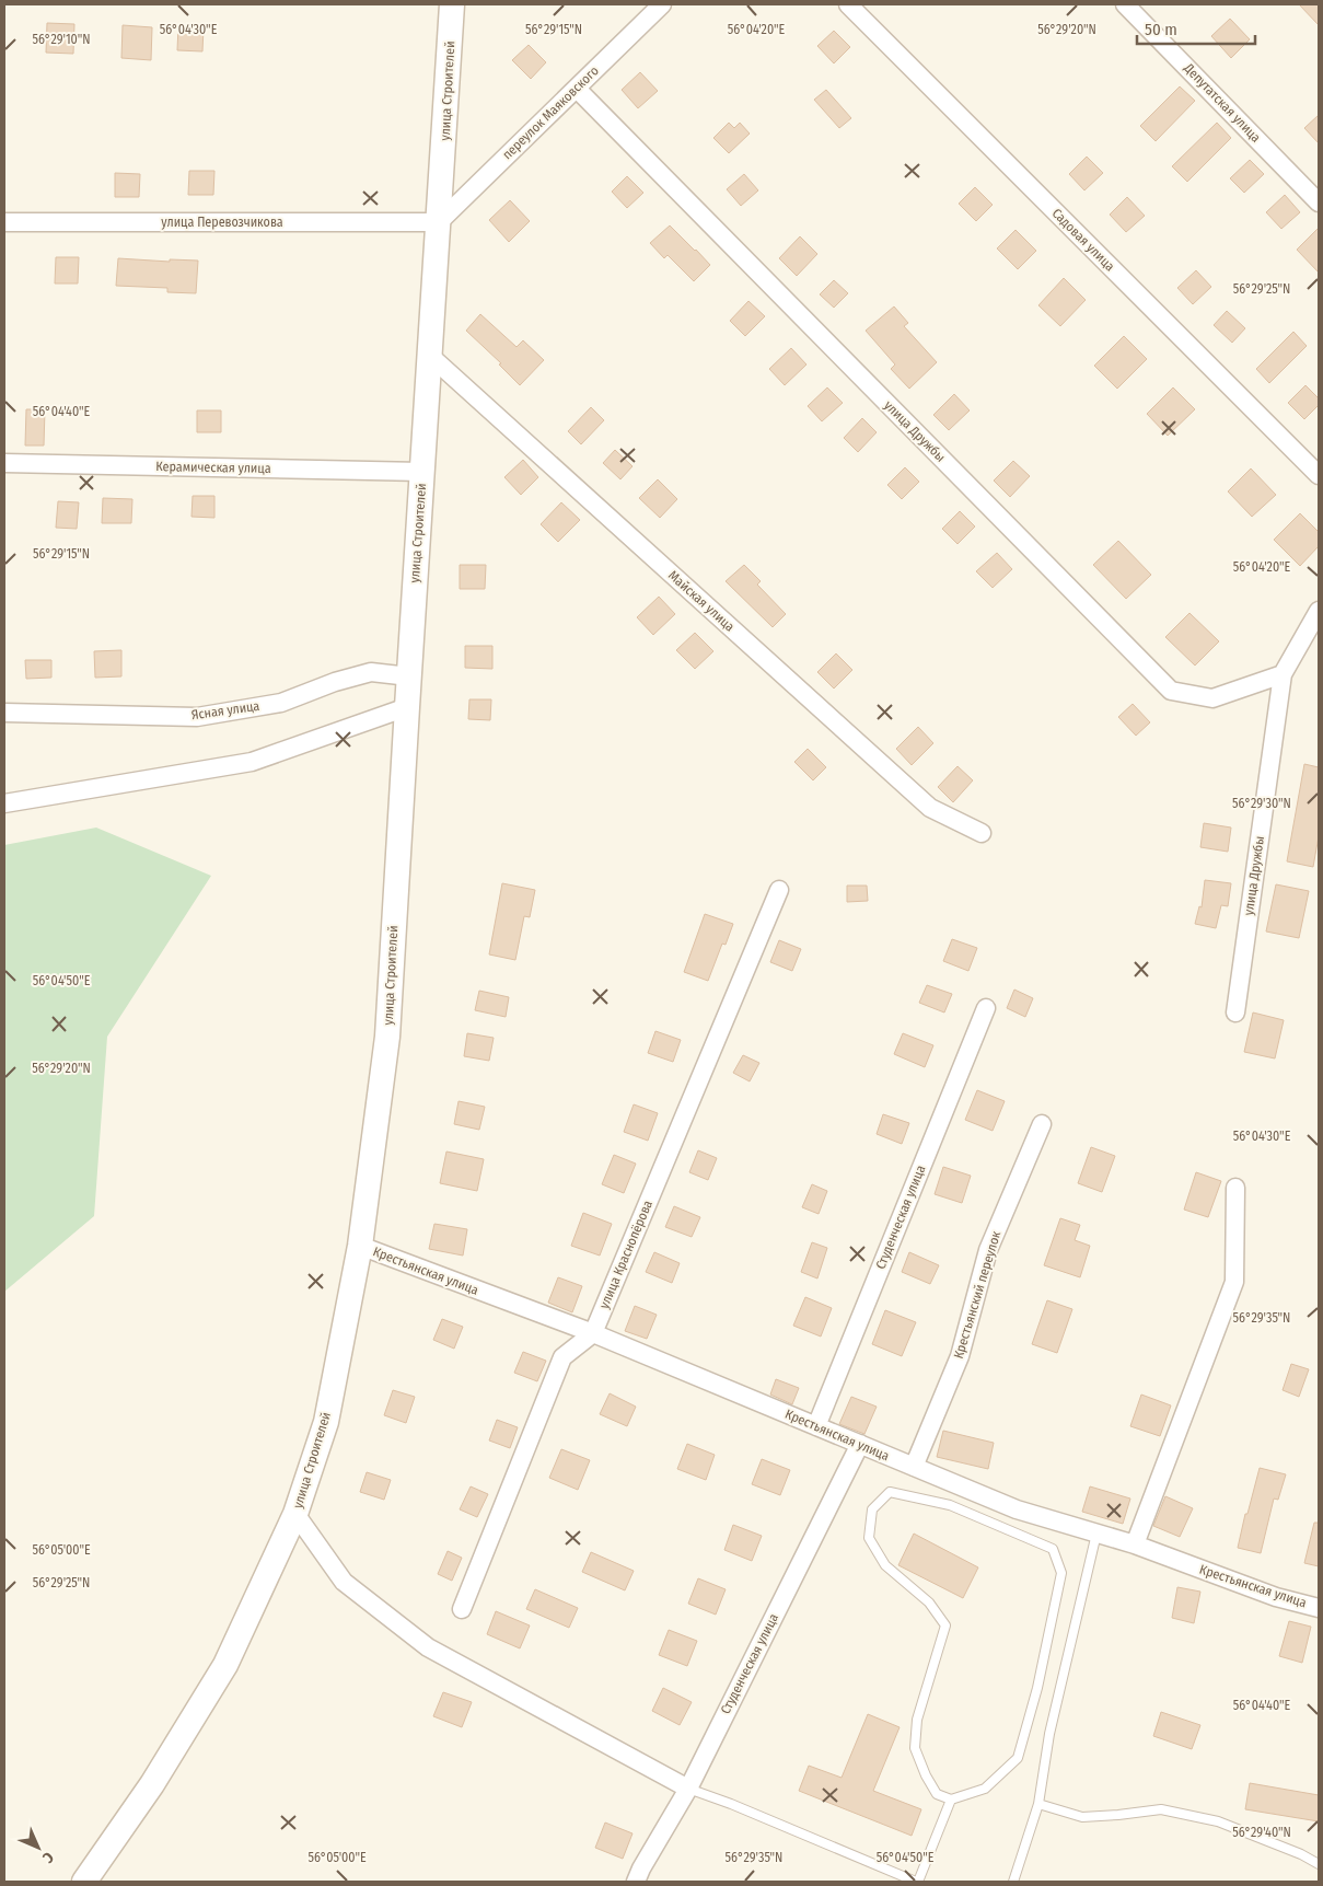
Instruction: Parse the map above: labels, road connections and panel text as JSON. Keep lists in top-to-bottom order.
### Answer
{
  "streets": {
    "street": [
      "улица Строителей",
      "Депутатская улица",
      "переулок Маяковского",
      "улица Перевозчикова",
      "Садовая улица",
      "улица Дружбы",
      "Керамическая улица",
      "Майская улица",
      "Ясная улица",
      "Студенческая улица",
      "улица Краснопёрова",
      "Крестьянская улица",
      "Крестьянский переулок"
    ]
  },
  "crossings": [
    ["улица Строителей", "переулок Маяковского"],
    ["улица Строителей", "улица Перевозчикова"],
    ["улица Строителей", "Керамическая улица"],
    ["улица Строителей", "Майская улица"],
    ["улица Строителей", "Ясная улица"],
    ["улица Строителей", "Крестьянская улица"],
    ["переулок Маяковского", "улица Перевозчикова"],
    ["переулок Маяковского", "улица Дружбы"],
    ["Студенческая улица", "Крестьянская улица"],
    ["улица Краснопёрова", "Крестьянская улица"],
    ["Крестьянская улица", "Крестьянский переулок"]
  ],
  "scale_bar": "50 m",
  "north": "bottom right",
  "coordinates": [
    "56°04'30\"E",
    "56°29'15\"N",
    "56°04'20\"E",
    "56°29'20\"N",
    "56°29'10\"N",
    "56°29'25\"N",
    "56°04'40\"E",
    "56°29'30\"N",
    "56°04'50\"E",
    "56°29'35\"N",
    "56°05'00\"E",
    "56°29'40\"N"
  ]
}
